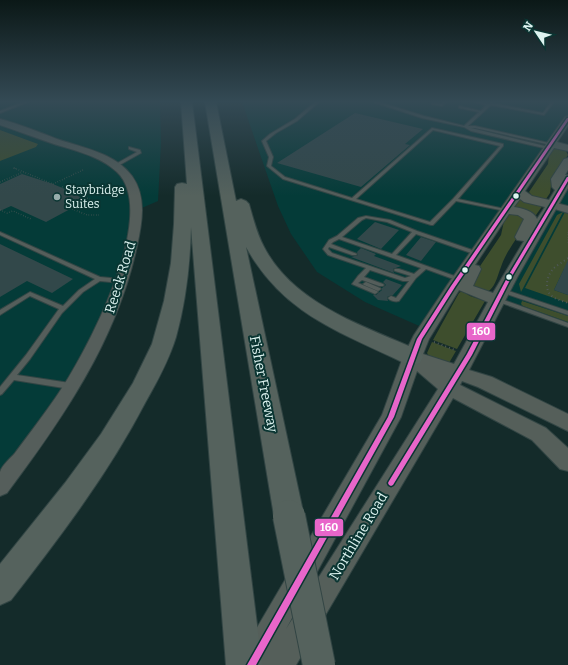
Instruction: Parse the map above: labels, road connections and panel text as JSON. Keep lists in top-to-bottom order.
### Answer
{
  "streets": {
    "highway": ["Fisher Freeway"],
    "main road": ["Northline Road"],
    "street": ["Reeck Road"]
  },
  "places": ["Staybridge Suites"],
  "lines": ["transit line 160"],
  "north": "top left"
}
